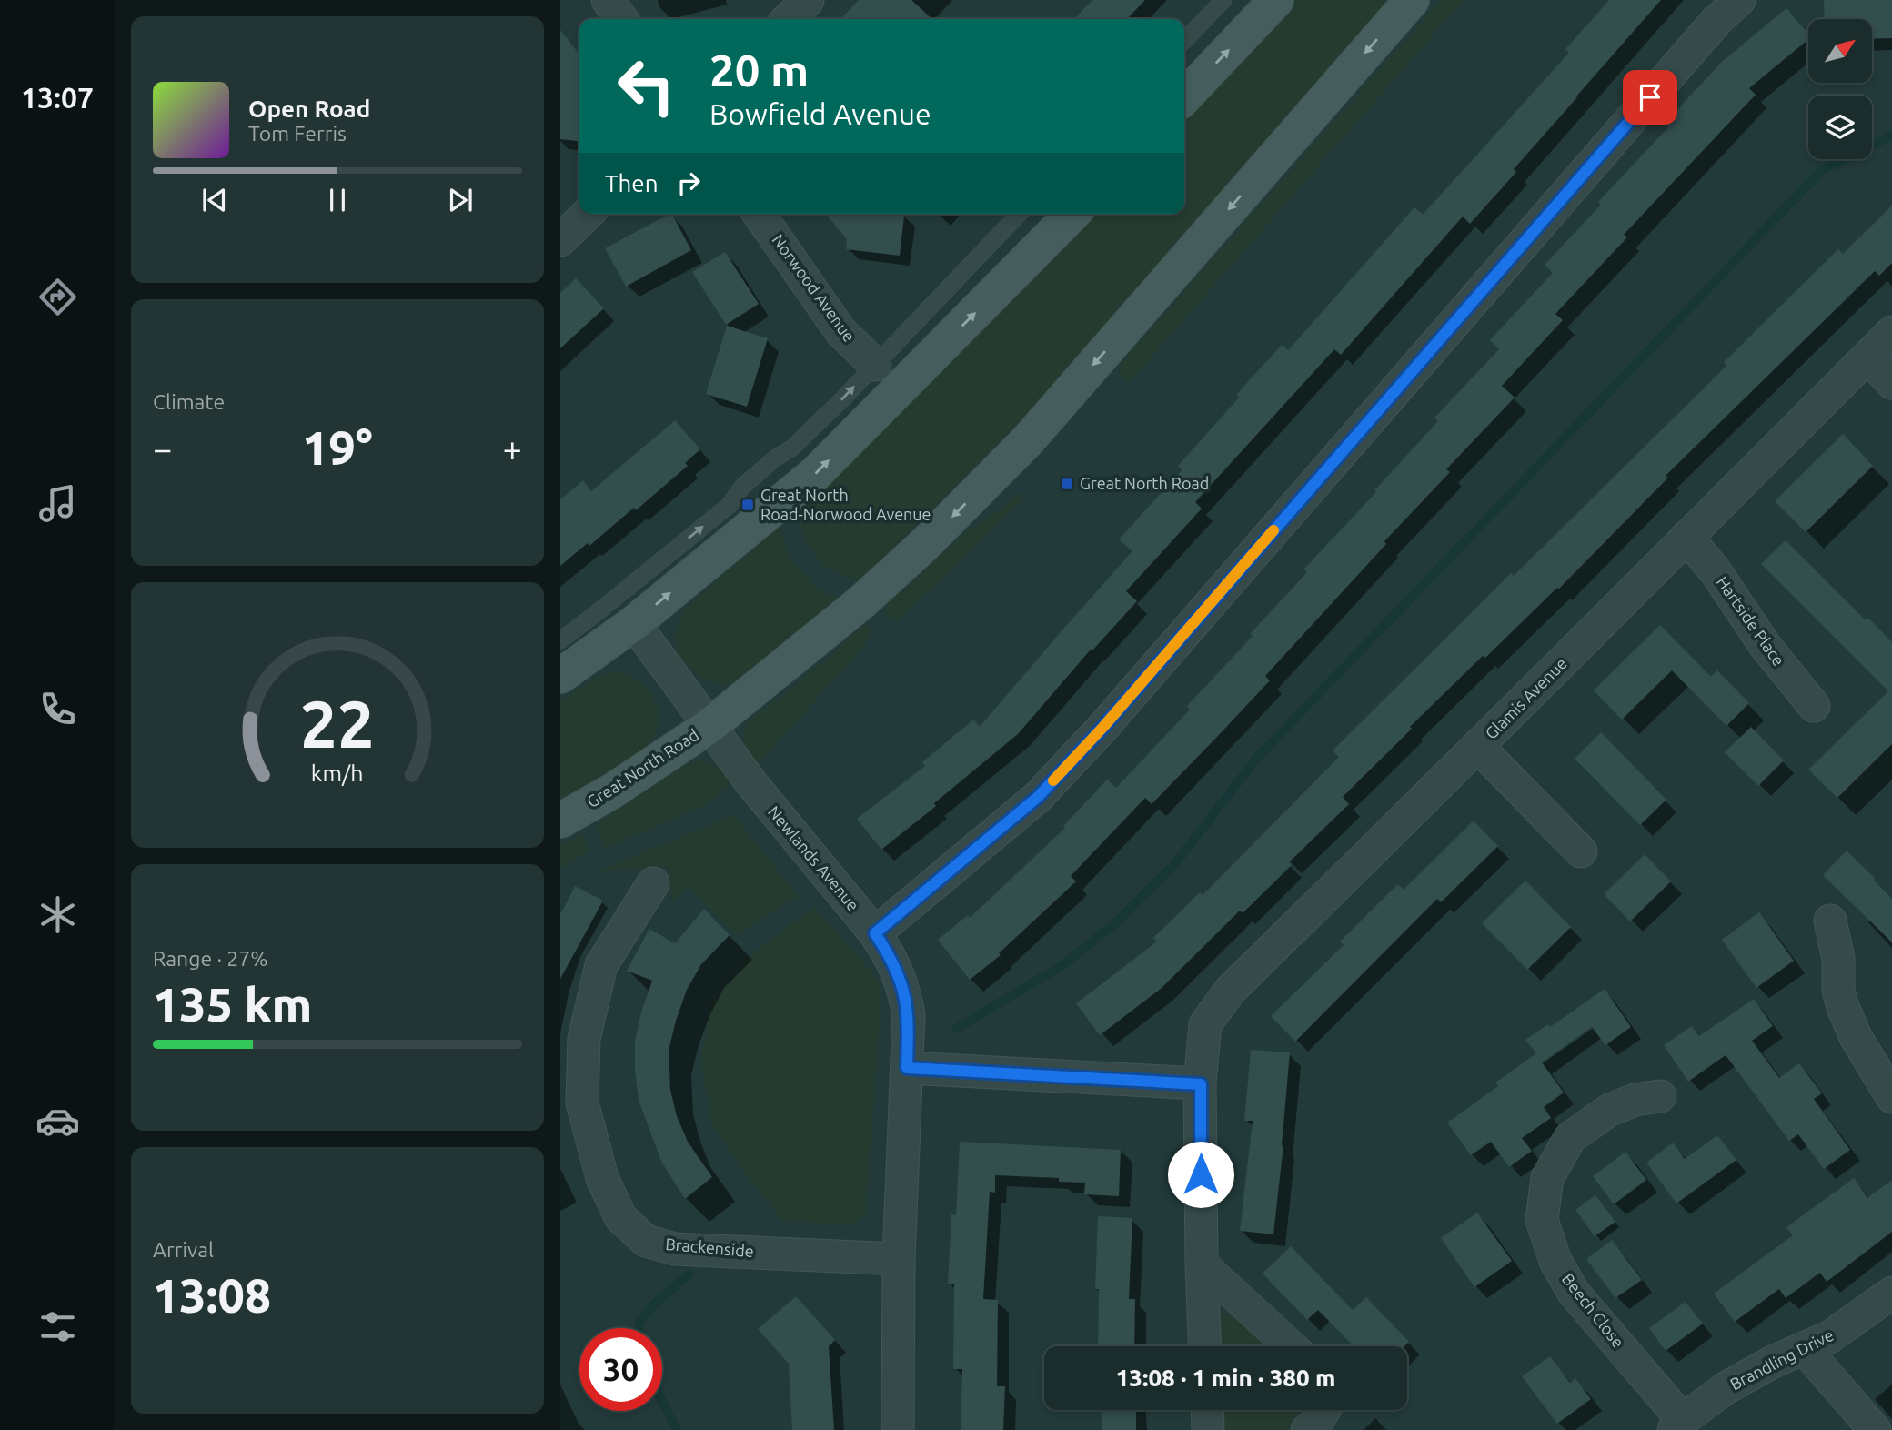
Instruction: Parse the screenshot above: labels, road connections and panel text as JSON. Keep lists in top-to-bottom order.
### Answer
{
  "streets": {
    "main road": ["Great North Road"],
    "street": [
      "Norwood Avenue",
      "Hartside Place",
      "Glamis Avenue",
      "Newlands Avenue",
      "Brackenside",
      "Beech Close",
      "Brandling Drive"
    ]
  },
  "crossings": [
    ["Hartside Place", "Glamis Avenue"],
    ["Great North Road", "Newlands Avenue"],
    ["Newlands Avenue", "Brackenside"],
    ["Beech Close", "Brandling Drive"]
  ],
  "places": {
    "transit": ["Great North Road", "Great North Road-Norwood Avenue"]
  },
  "north": "top right",
  "page": {
    "tabs": "13:07",
    "turn": ["20 m", "Bowfield Avenue"],
    "song": ["Open Road", "Tom Ferris"],
    "then": "Then",
    "tile": [
      "Climate",
      ["Range · 27%", "135 km"],
      ["Arrival", "13:08"]
    ],
    "heat": ["−", "19°", "+"],
    "limit": "30",
    "trip": "13:08 · 1 min · 380 m",
    "gauge": ["22", "km/h"]
  }
}
